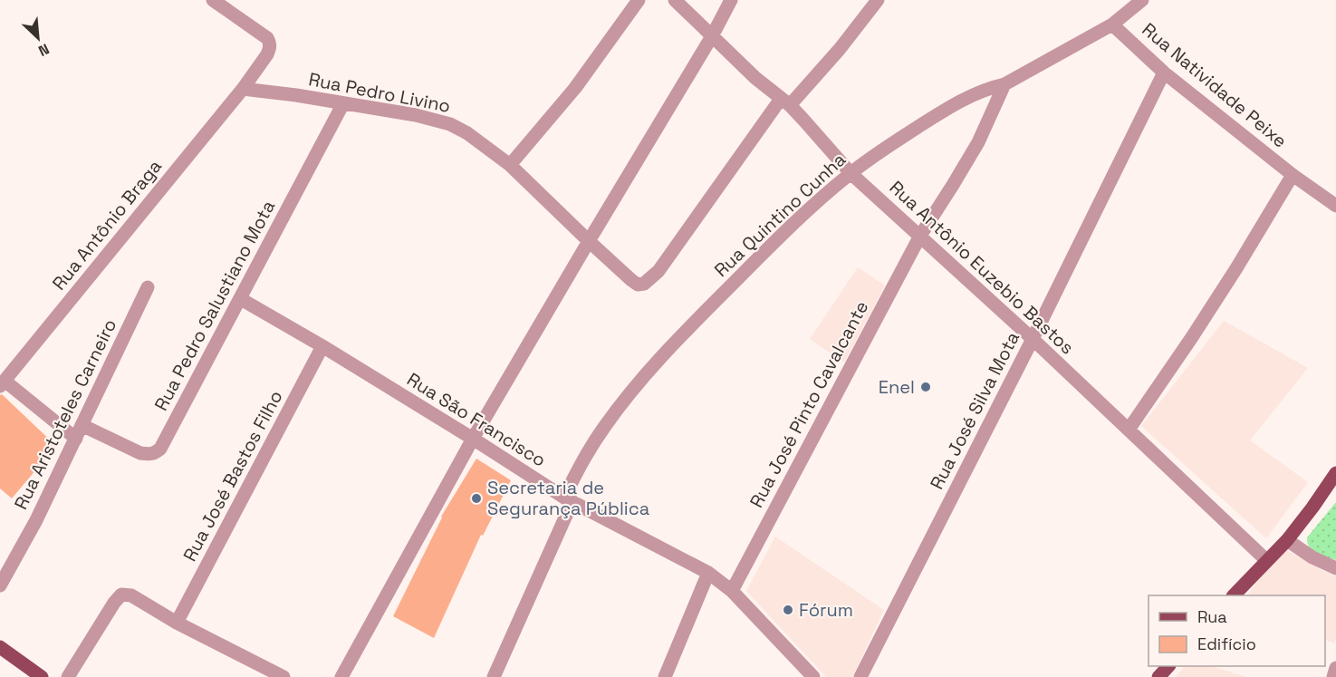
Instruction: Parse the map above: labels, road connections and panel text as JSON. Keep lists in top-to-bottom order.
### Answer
{
  "streets": {
    "street": [
      "Rua Natividade Peixe",
      "Rua Pedro Livino",
      "Rua Quintino Cunha",
      "Rua Antônio Braga",
      "Rua Antônio Euzebio Bastos",
      "Rua Pedro Salustiano Mota",
      "Rua José Pinto Cavalcante",
      "Rua José Silva Mota",
      "Rua Aristoteles Carneiro",
      "Rua São Francisco",
      "Rua José Bastos Filho"
    ]
  },
  "crossings": [
    ["Rua Natividade Peixe", "Rua Quintino Cunha"],
    ["Rua Natividade Peixe", "Rua José Silva Mota"],
    ["Rua Pedro Livino", "Rua Antônio Braga"],
    ["Rua Pedro Livino", "Rua Antônio Euzebio Bastos"],
    ["Rua Pedro Livino", "Rua Pedro Salustiano Mota"],
    ["Rua Quintino Cunha", "Rua Antônio Euzebio Bastos"],
    ["Rua Quintino Cunha", "Rua José Pinto Cavalcante"],
    ["Rua Quintino Cunha", "Rua São Francisco"],
    ["Rua Antônio Euzebio Bastos", "Rua José Pinto Cavalcante"],
    ["Rua Antônio Euzebio Bastos", "Rua José Silva Mota"],
    ["Rua Pedro Salustiano Mota", "Rua Aristoteles Carneiro"],
    ["Rua Pedro Salustiano Mota", "Rua São Francisco"],
    ["Rua José Pinto Cavalcante", "Rua São Francisco"],
    ["Rua São Francisco", "Rua José Bastos Filho"]
  ],
  "places": ["Enel", "Secretaria de Segurança Pública", "Fórum"],
  "legend": ["Rua", "Edifício"],
  "north": "bottom right"
}
